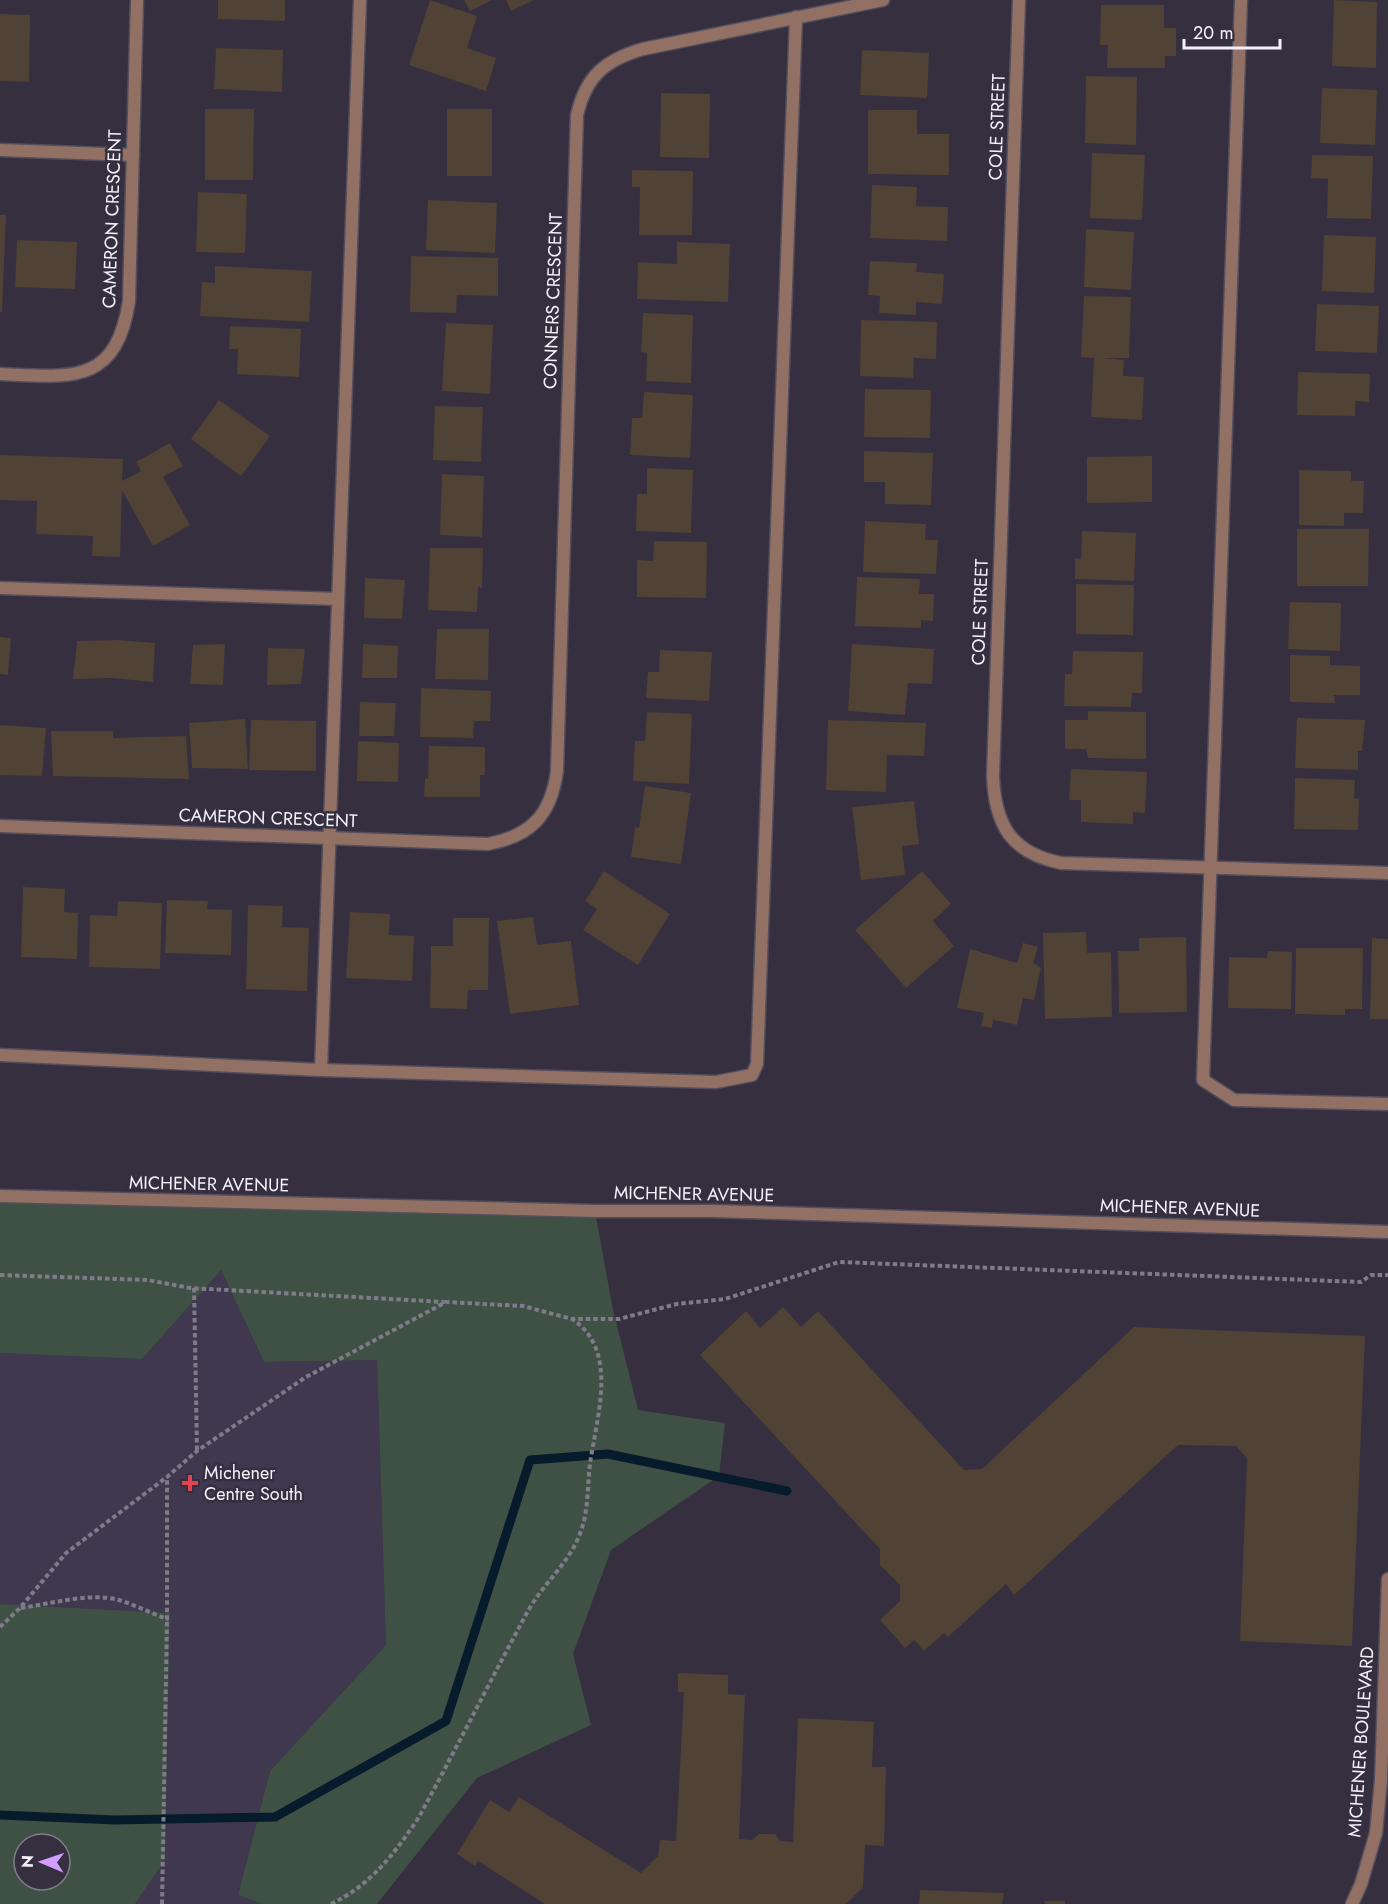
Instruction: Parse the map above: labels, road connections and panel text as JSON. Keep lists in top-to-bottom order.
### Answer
{
  "streets": {
    "street": [
      "COLE STREET",
      "CAMERON CRESCENT",
      "CONNERS CRESCENT",
      "MICHENER AVENUE",
      "MICHENER BOULEVARD"
    ]
  },
  "crossings": [
    ["CAMERON CRESCENT", "CONNERS CRESCENT"]
  ],
  "places": {
    "health": ["Michener Centre South"]
  },
  "scale_bar": "20 m",
  "north": "left"
}
